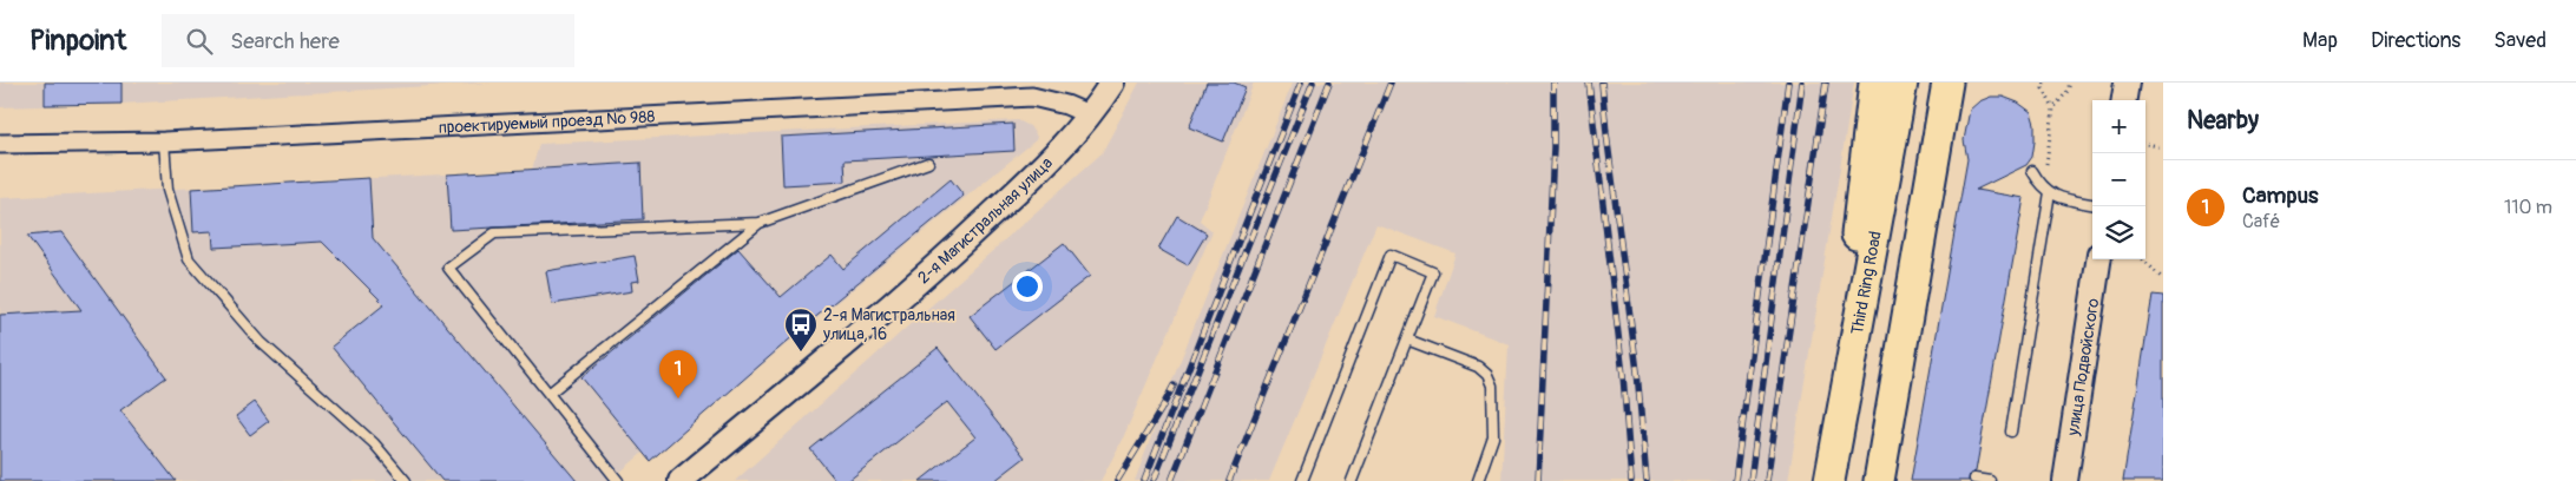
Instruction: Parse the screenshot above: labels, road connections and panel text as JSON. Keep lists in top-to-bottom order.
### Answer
{
  "streets": {
    "main road": ["Third Ring Road"],
    "street": ["проектируемый проезд № 988", "2-я Магистральная улица", "улица Подвойского"]
  },
  "crossings": [
    ["проектируемый проезд № 988", "2-я Магистральная улица"]
  ],
  "places": {
    "bus stop": ["2-я Магистральная улица, 16"]
  },
  "page": {
    "header": "Pinpoint",
    "search": "Search here",
    "nav": ["Map", "Directions", "Saved"],
    "heading": "Nearby",
    "map_buttons": ["+", "−"],
    "list": [
      {
        "mark": "1",
        "name": "Campus",
        "note": "Café",
        "value": "110 m"
      }
    ],
    "pins": "1"
  }
}
